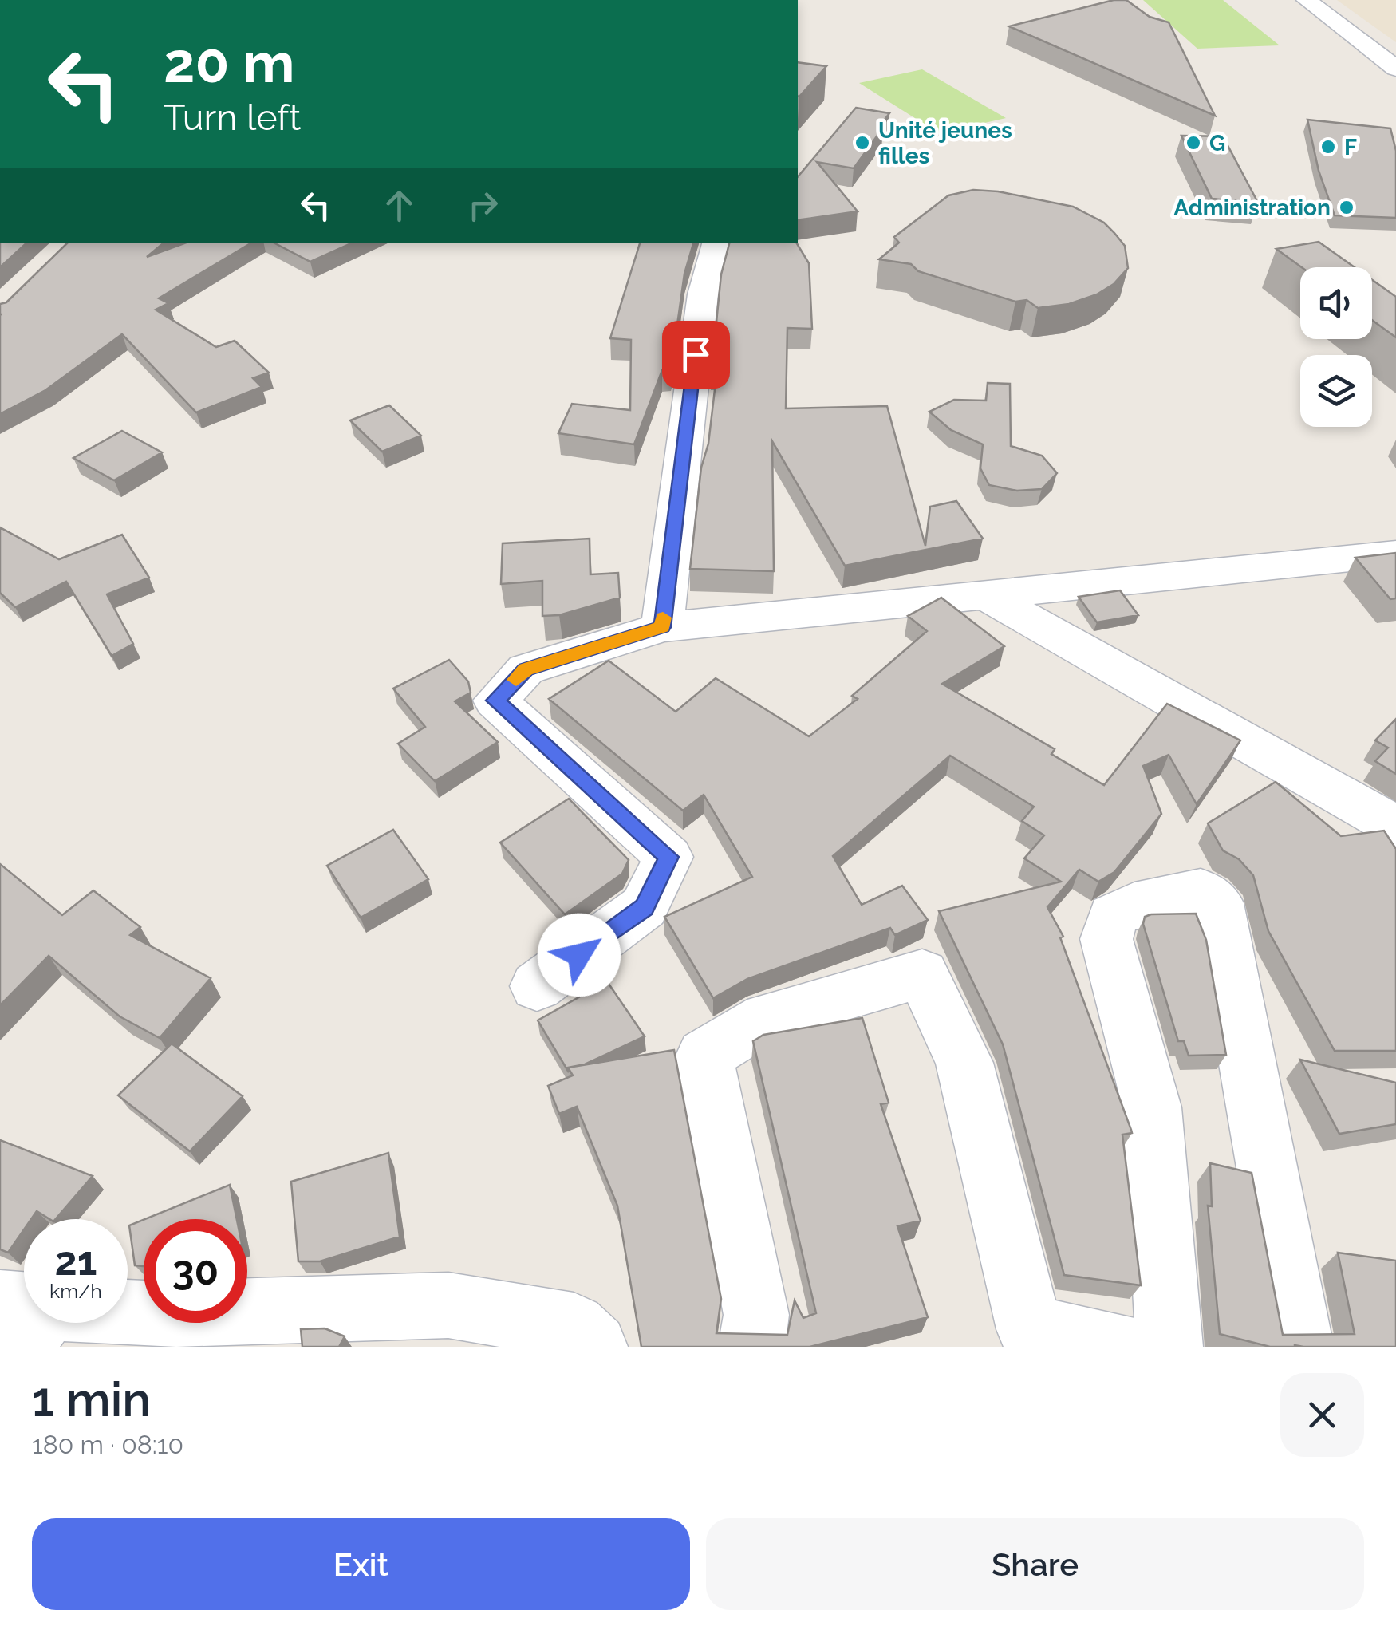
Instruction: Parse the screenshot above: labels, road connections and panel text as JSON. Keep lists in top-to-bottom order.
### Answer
{
  "places": [
    "Unité jeunes filles",
    "G",
    "F",
    "Administration"
  ],
  "page": {
    "turn": ["20 m", "Turn left"],
    "speed": "21 km/h",
    "limit": "30",
    "heading": ["1 min", "180 m · 08:10"],
    "buttons": ["Exit", "Share"]
  }
}
